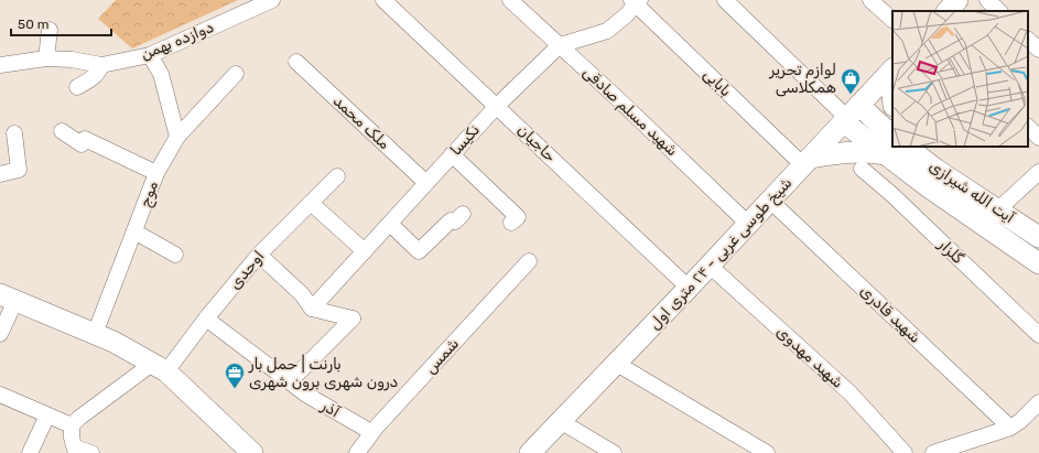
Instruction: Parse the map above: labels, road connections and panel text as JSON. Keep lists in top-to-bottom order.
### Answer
{
  "streets": {
    "main road": ["آیت الله شیرازی", "شیخ طوسی غربی - ۲۴ متری اول"],
    "street": [
      "دوازده بهمن",
      "بابایی",
      "شهید مسلم صادقی",
      "ملک محمد",
      "نکیسا",
      "حاجیان",
      "موج",
      "گلزار",
      "اوحدی",
      "شهید قادری",
      "شمس",
      "شهید مهدوی",
      "آذر"
    ]
  },
  "crossings": [
    ["بابایی", "نکیسا"],
    ["بابایی", "شیخ طوسی غربی - ۲۴ متری اول"],
    ["شهید مسلم صادقی", "نکیسا"],
    ["شهید مسلم صادقی", "شیخ طوسی غربی - ۲۴ متری اول"],
    ["ملک محمد", "نکیسا"],
    ["نکیسا", "حاجیان"],
    ["حاجیان", "شیخ طوسی غربی - ۲۴ متری اول"],
    ["شیخ طوسی غربی - ۲۴ متری اول", "شهید قادری"],
    ["شیخ طوسی غربی - ۲۴ متری اول", "شهید مهدوی"],
    ["اوحدی", "آذر"],
    ["شمس", "آذر"]
  ],
  "places": {
    "shop": ["لوازم تحریر همکلاسی"],
    "office": ["بارنت | حمل بار درون شهری برون شهری"]
  },
  "scale_bar": "50 m"
}
